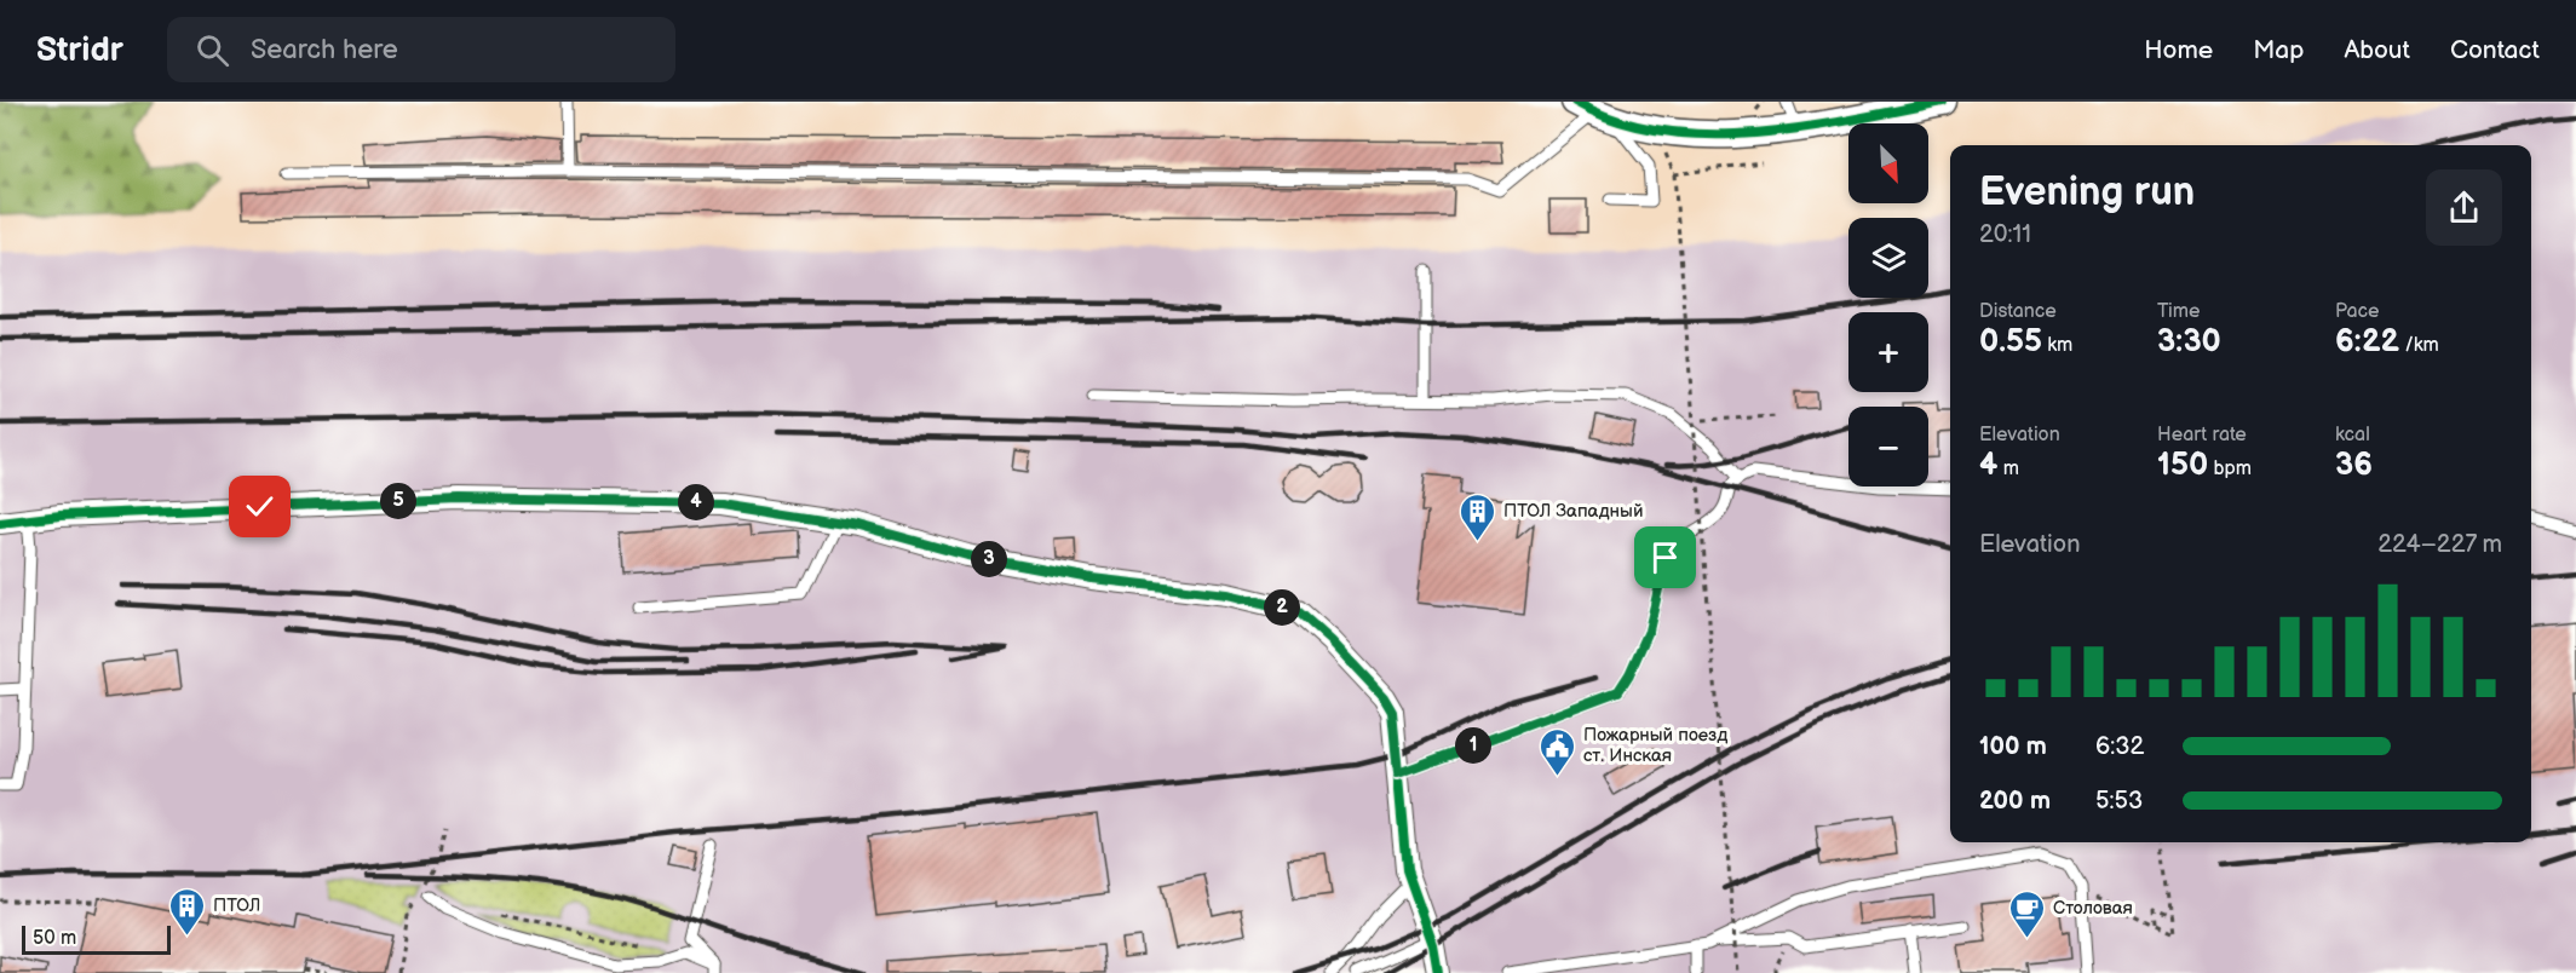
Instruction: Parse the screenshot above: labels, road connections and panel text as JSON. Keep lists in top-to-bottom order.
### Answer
{
  "places": {
    "building": ["ПТОЛ Западный", "ПТОЛ"],
    "public building": ["Пожарный поезд ст. Инская"],
    "cafe": ["Столовая"]
  },
  "scale_bar": "50 m",
  "north": "bottom right",
  "page": {
    "header": "Stridr",
    "search": "Search here",
    "nav": [
      "Home",
      "Map",
      "About",
      "Contact"
    ],
    "map_buttons": ["+", "−"],
    "heading": ["Evening run", "20:11"],
    "stats": [
      ["Distance", "0.55 km"],
      ["Time", "3:30"],
      ["Pace", "6:22 /km"],
      ["Elevation", "4 m"],
      ["Heart rate", "150 bpm"],
      ["kcal", "36"]
    ],
    "pins": [
      "5",
      "4",
      "3",
      "2",
      "1"
    ],
    "chart": ["Elevation", "224–227 m"],
    "list": [
      {
        "name": "100 m",
        "note": "6:32"
      },
      {
        "name": "200 m",
        "note": "5:53"
      }
    ],
    "scale": "50 m"
  }
}
